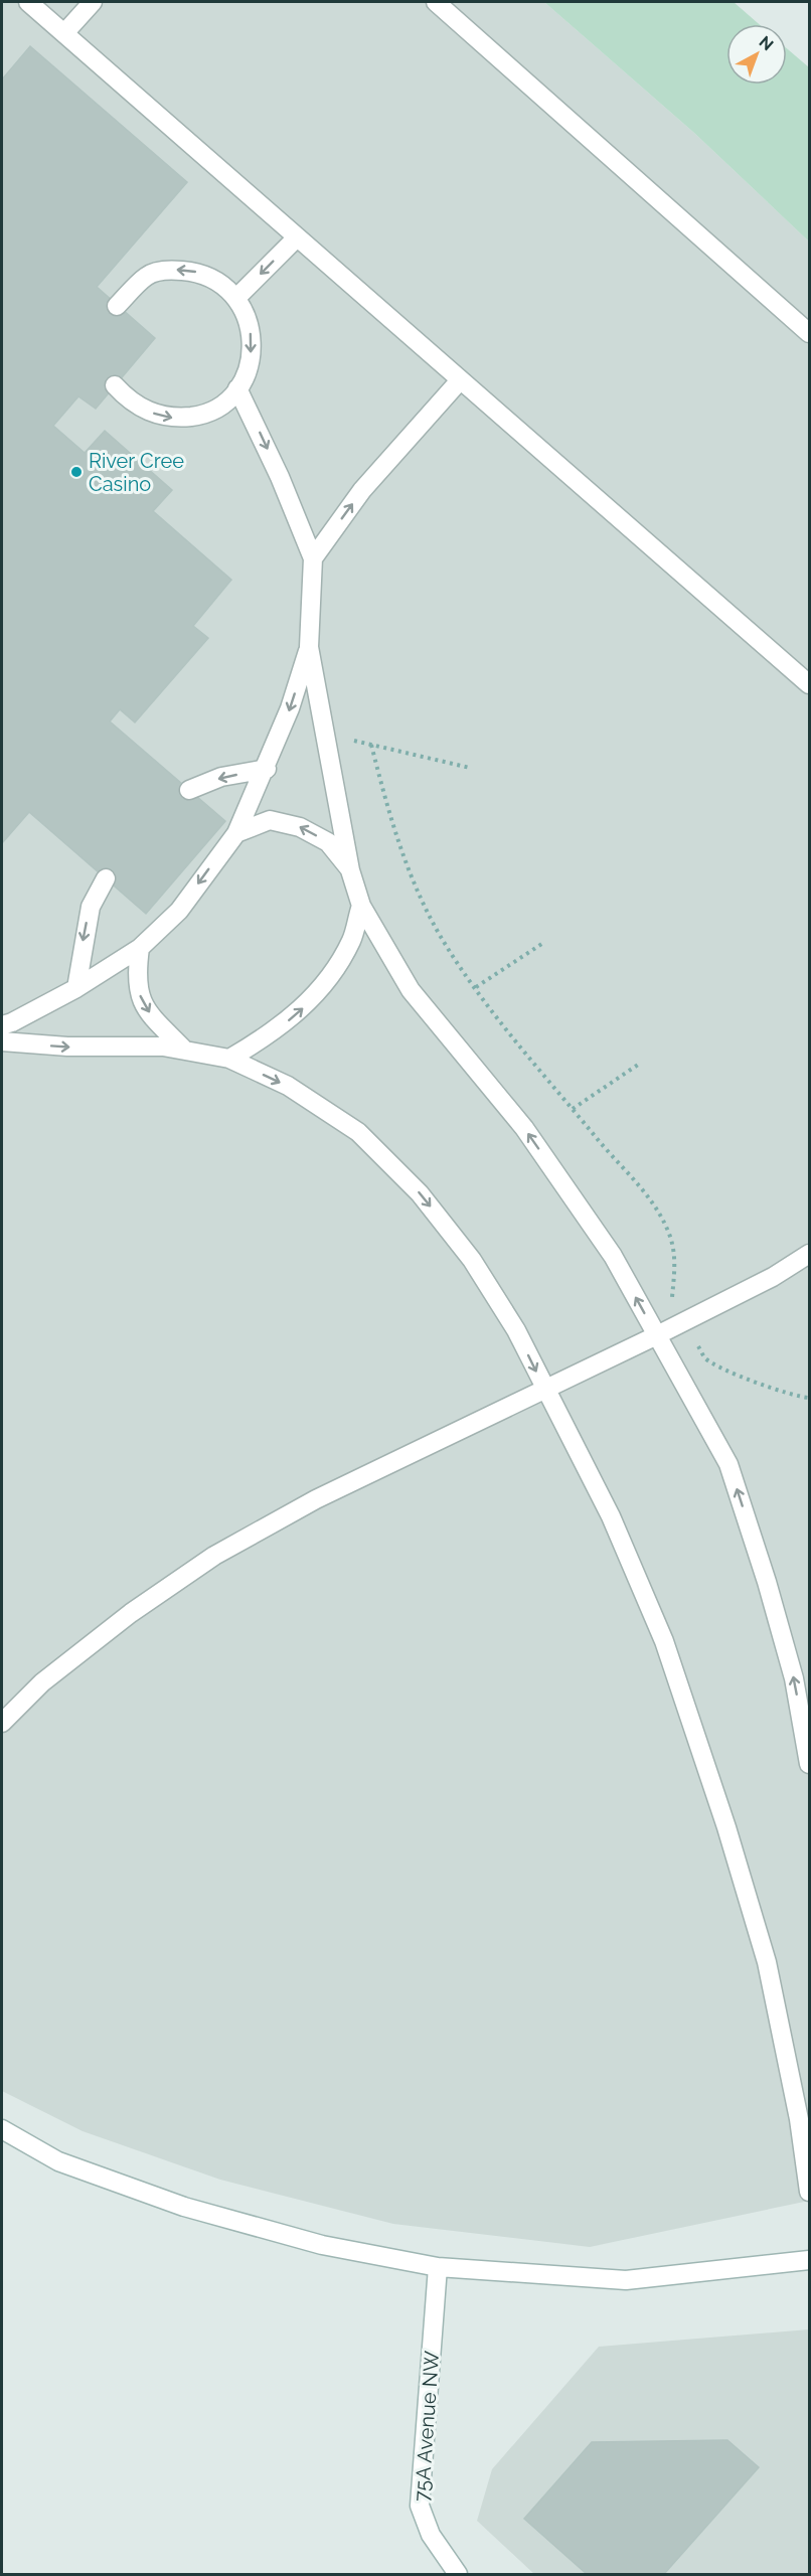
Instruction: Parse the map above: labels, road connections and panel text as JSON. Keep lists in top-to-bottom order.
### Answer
{
  "streets": {
    "street": ["75A Avenue NW"]
  },
  "places": ["River Cree Casino"],
  "north": "top right"
}
